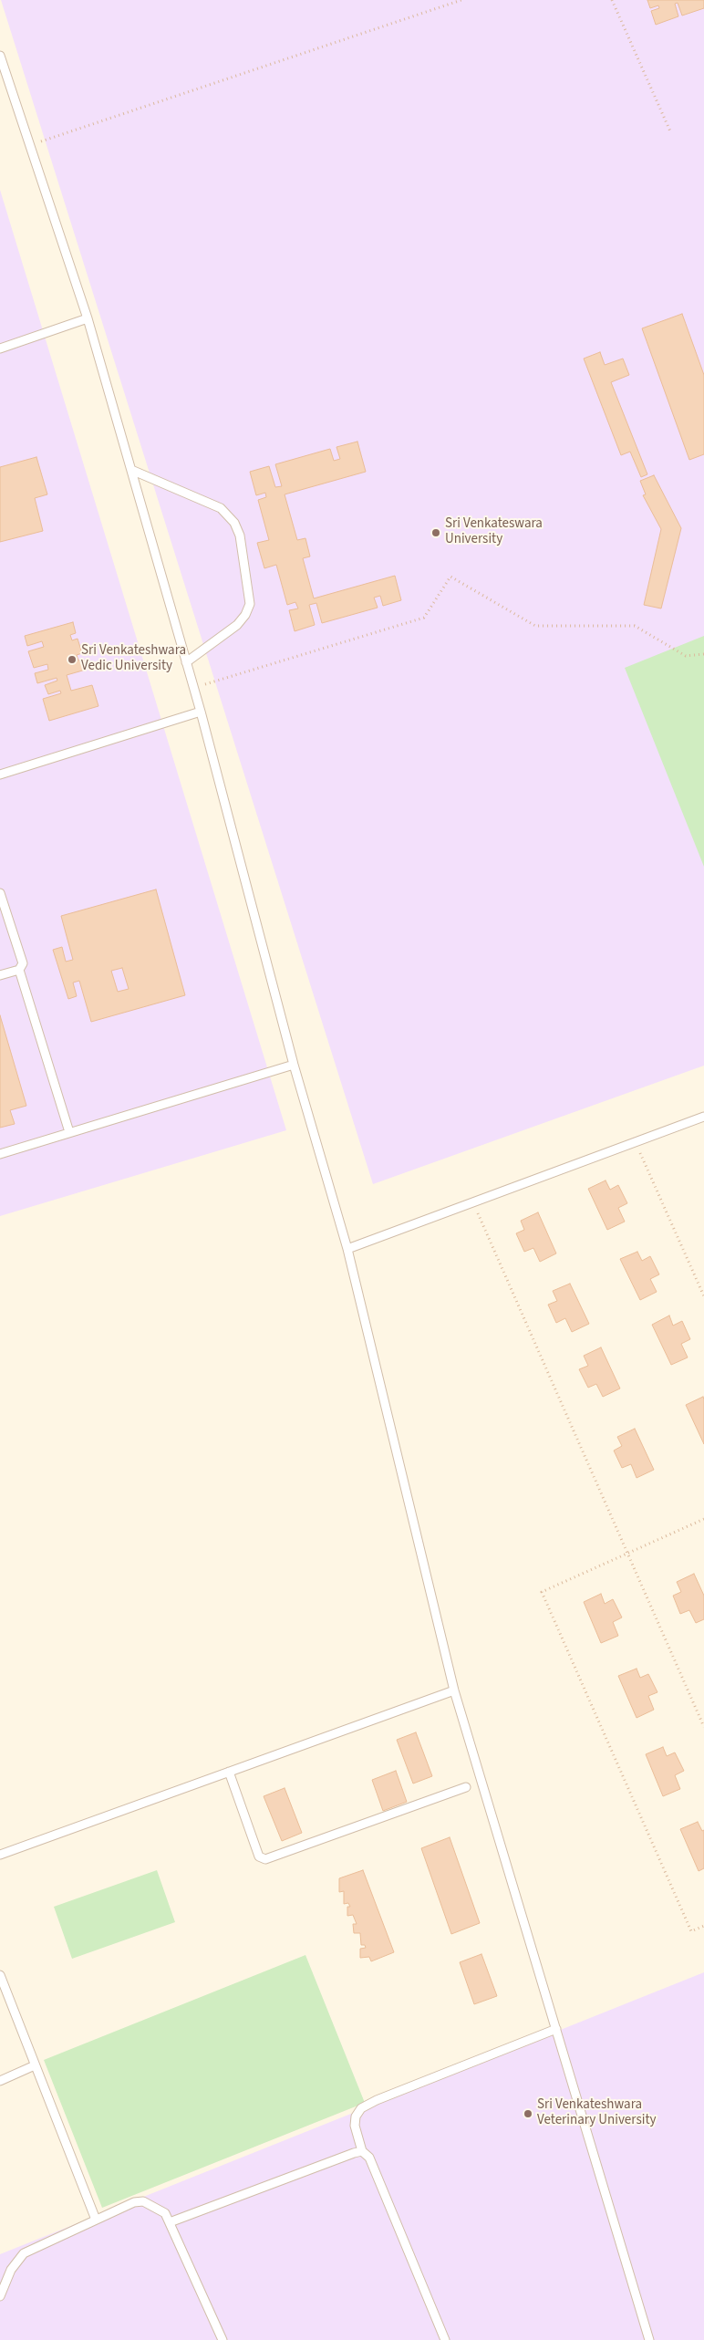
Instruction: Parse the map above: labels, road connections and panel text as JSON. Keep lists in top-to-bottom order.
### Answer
{
  "places": ["Sri Venkateswara University", "Sri Venkateshwara Vedic University", "Sri Venkateshwara Veterinary University"]
}
